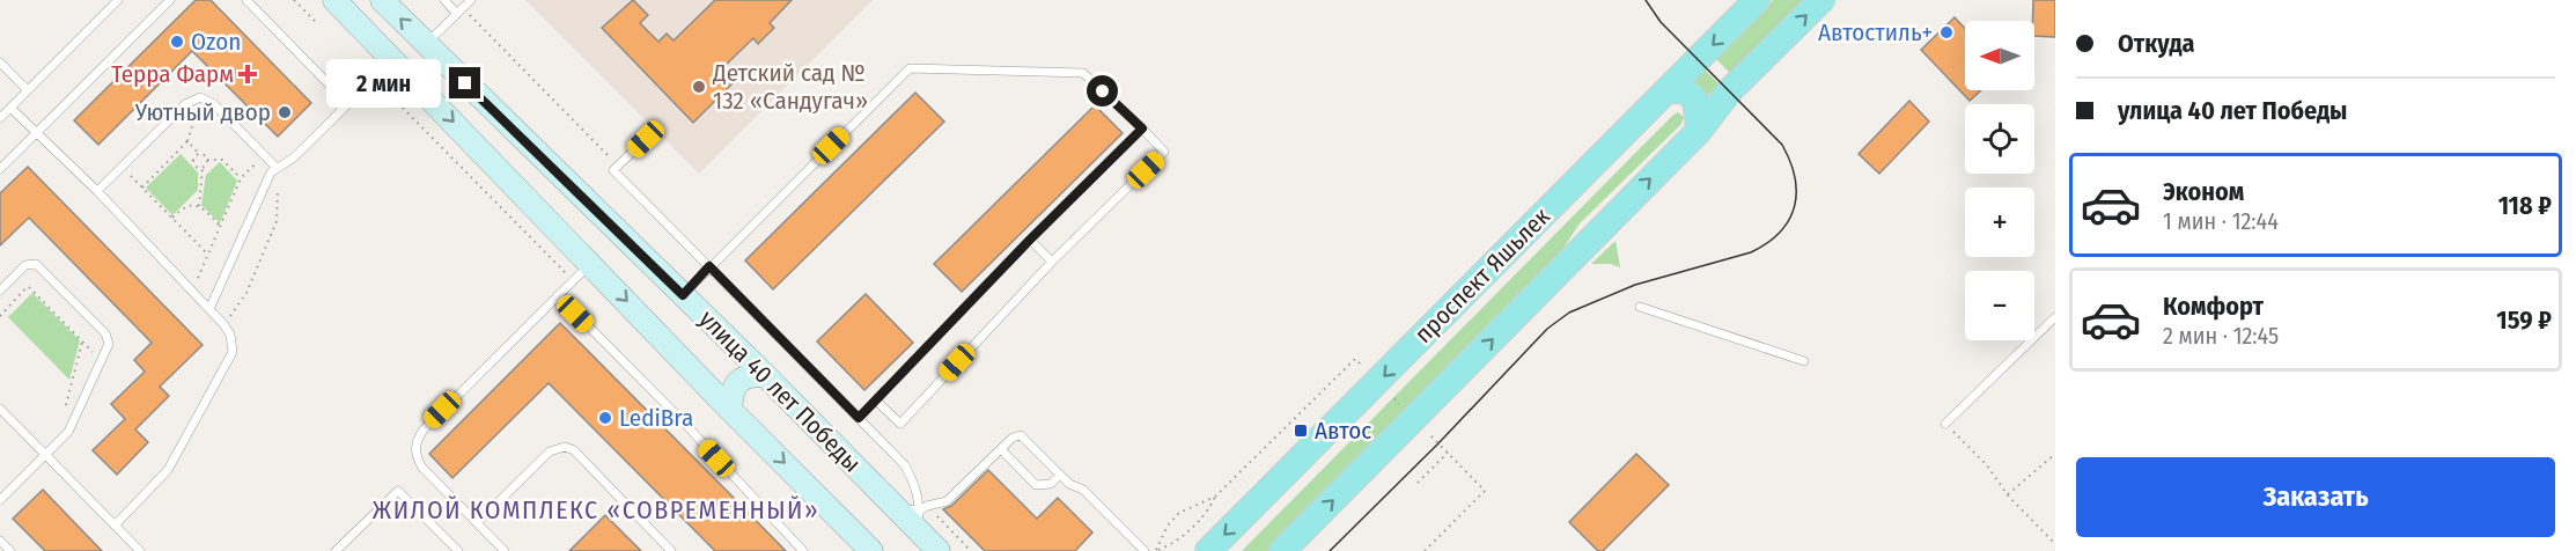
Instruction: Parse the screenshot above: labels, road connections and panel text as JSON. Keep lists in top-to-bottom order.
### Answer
{
  "streets": {
    "main road": ["проспект Яшьлек"],
    "street": ["улица 40 лет Победы"]
  },
  "districts": ["ЖИЛОЙ КОМПЛЕКС «СОВРЕМЕННЫЙ»"],
  "places": {
    "other": [
      "Автостиль+",
      "Ozon",
      "Детский сад № 132 «Сандугач»",
      "Уютный двор",
      "LediBra"
    ],
    "health": ["Терра Фарм"],
    "transit": ["Автос"]
  },
  "north": "left",
  "page": {
    "banner": ["Откуда", "улица 40 лет Победы"],
    "map_buttons": ["+", "−"],
    "bubble": "2 мин",
    "list": [
      {
        "name": "Эконом",
        "note": "1 мин · 12:44",
        "value": "118 ₽"
      },
      {
        "name": "Комфорт",
        "note": "2 мин · 12:45",
        "value": "159 ₽"
      }
    ],
    "buttons": "Заказать"
  }
}
